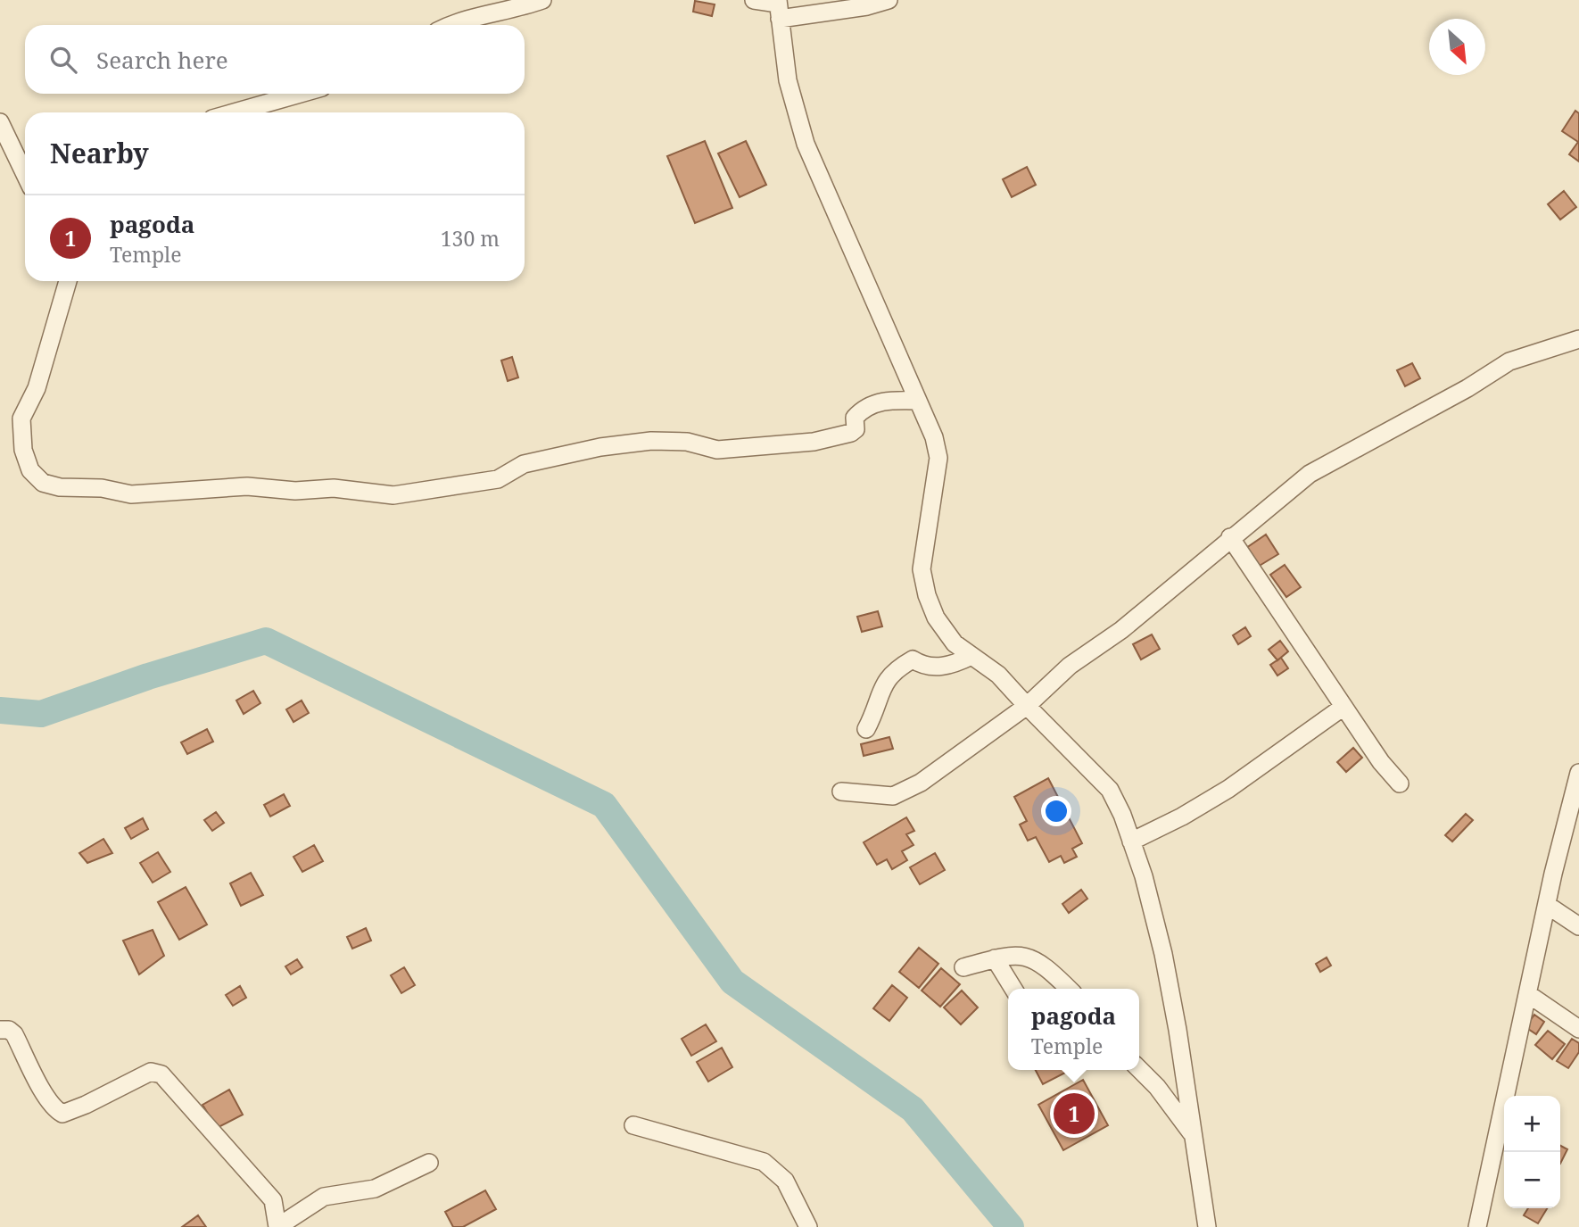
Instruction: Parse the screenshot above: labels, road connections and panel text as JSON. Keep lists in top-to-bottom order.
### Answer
{
  "north": "bottom right",
  "page": {
    "search": "Search here",
    "heading": "Nearby",
    "list": [
      {
        "mark": "1",
        "name": "pagoda",
        "note": "Temple",
        "value": "130 m"
      }
    ],
    "popup": ["pagoda", "Temple"],
    "pins": "1",
    "map_buttons": ["+", "−"]
  }
}
